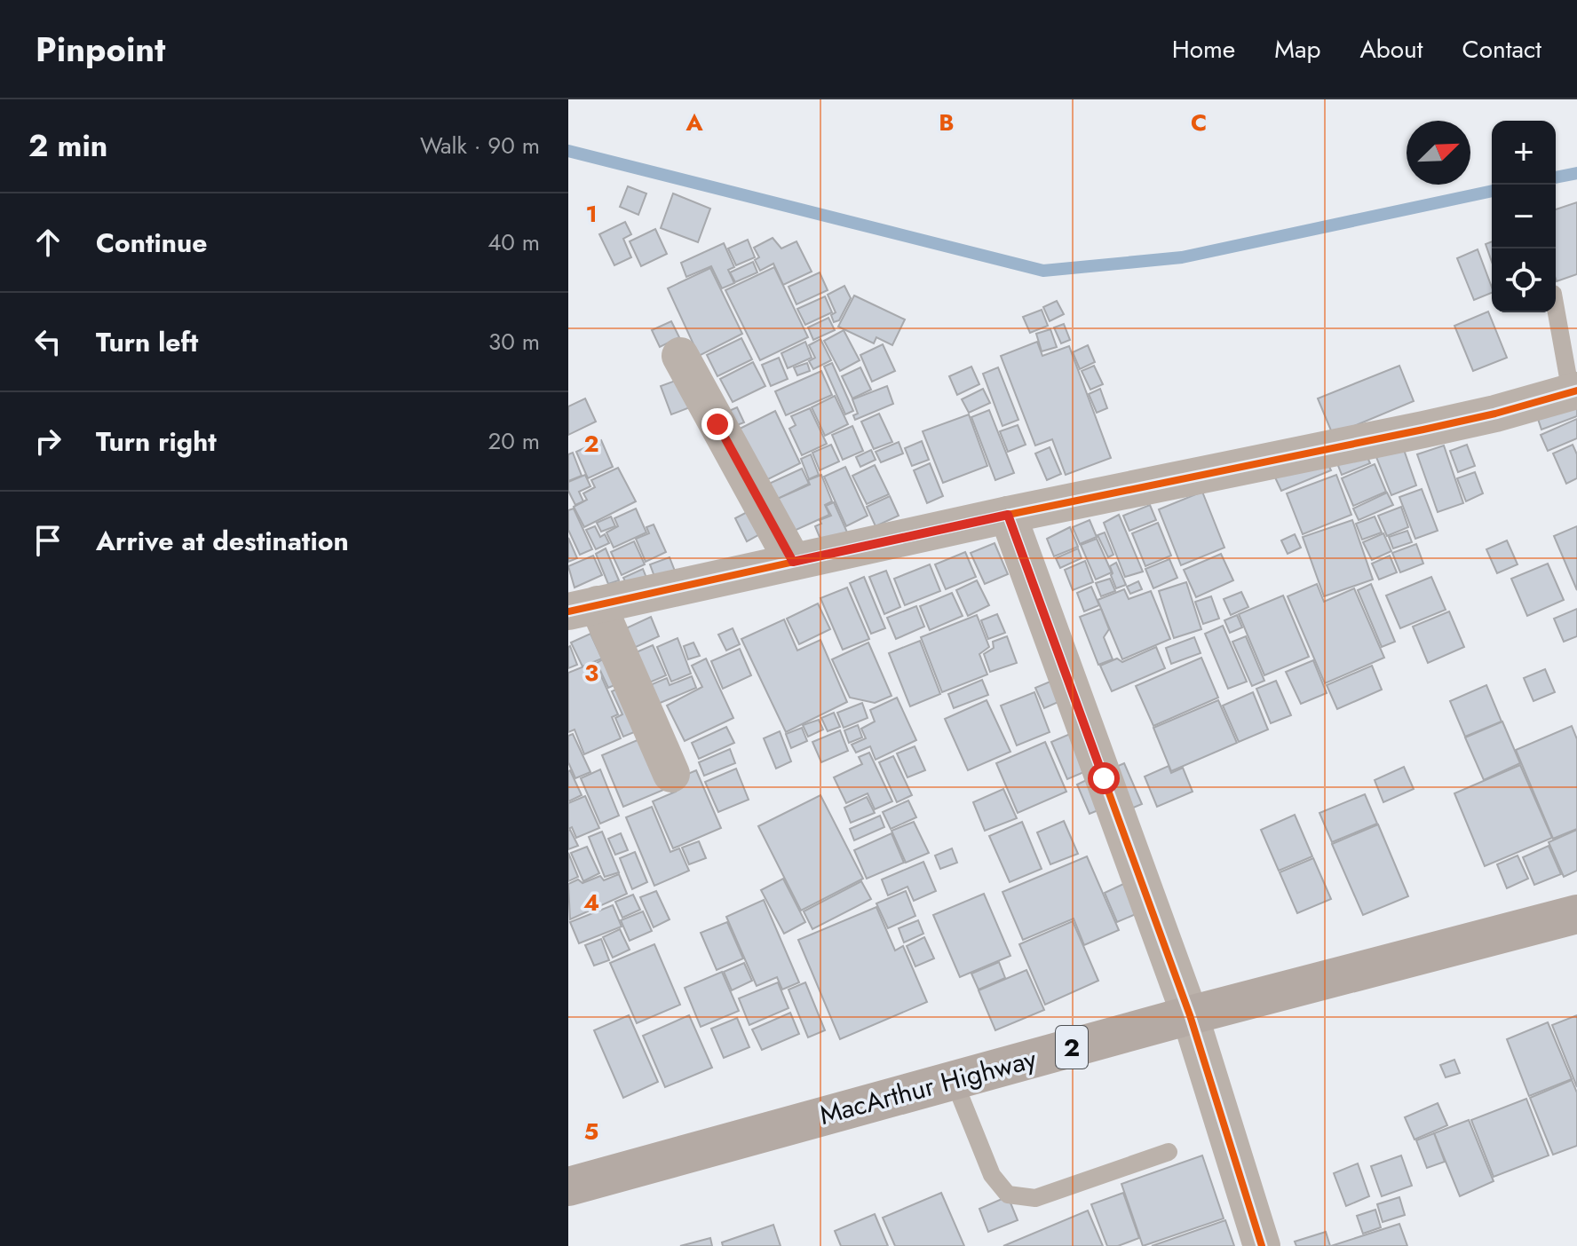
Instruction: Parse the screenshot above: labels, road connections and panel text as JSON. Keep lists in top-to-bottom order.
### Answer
{
  "streets": {
    "highway": ["2", "MacArthur Highway"]
  },
  "north": "top right",
  "page": {
    "header": "Pinpoint",
    "nav": [
      "Home",
      "Map",
      "About",
      "Contact"
    ],
    "heading": ["2 min", "Walk · 90 m"],
    "map_buttons": ["+", "−"],
    "list": [
      ["Continue", "40 m"],
      ["Turn left", "30 m"],
      ["Turn right", "20 m"],
      "Arrive at destination"
    ]
  },
  "grid": {
    "columns": ["A", "B", "C"],
    "rows": [
      "1",
      "2",
      "3",
      "4",
      "5"
    ]
  }
}
